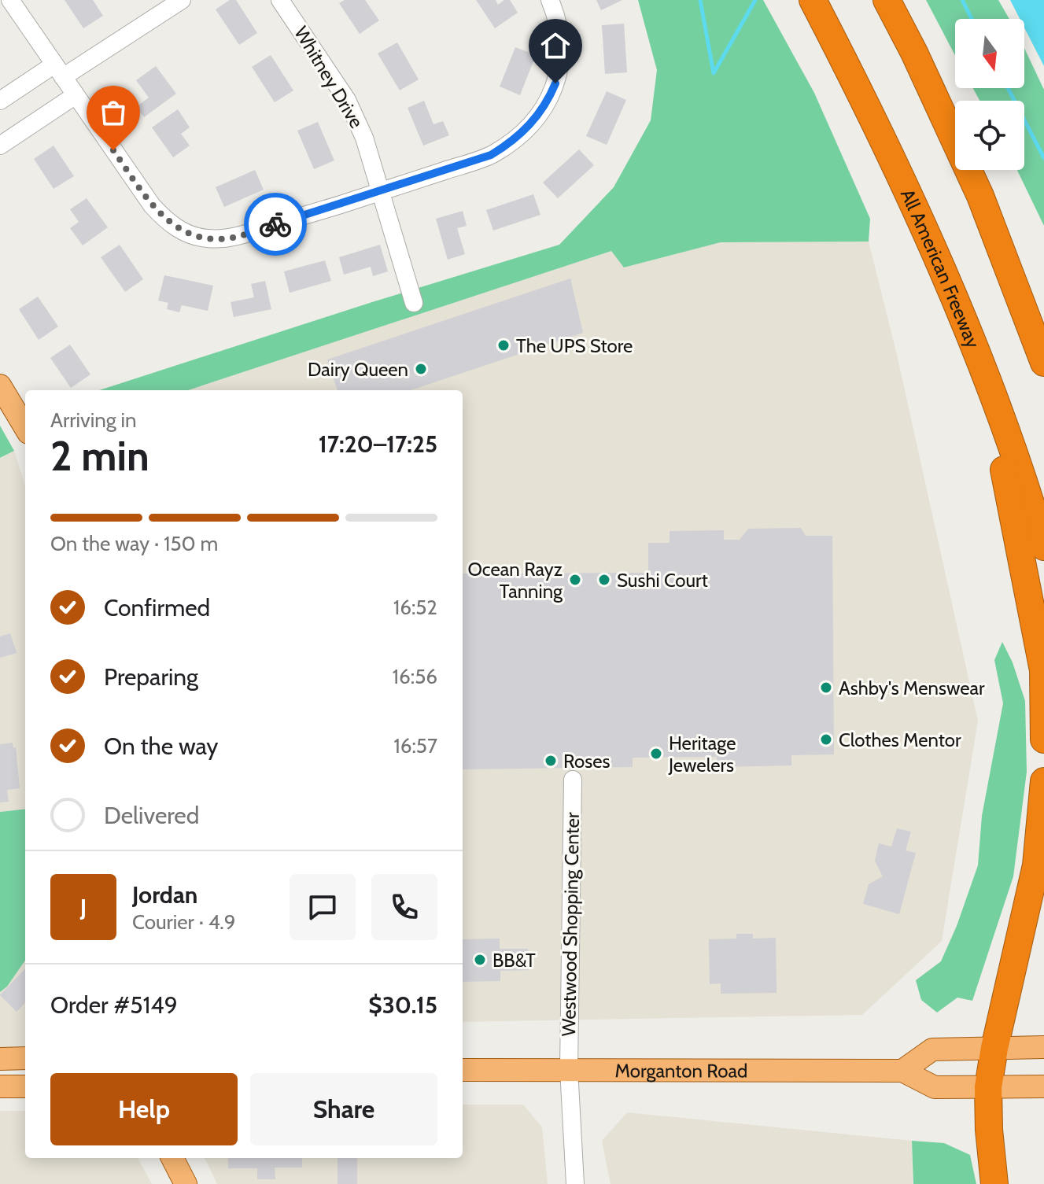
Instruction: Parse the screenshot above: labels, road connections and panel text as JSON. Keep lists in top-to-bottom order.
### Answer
{
  "streets": {
    "highway": ["All American Freeway"],
    "main road": ["Morganton Road"],
    "street": ["Whitney Drive", "Westwood Shopping Center"]
  },
  "crossings": [
    ["Westwood Shopping Center", "Morganton Road"]
  ],
  "places": [
    "The UPS Store",
    "Dairy Queen",
    "Ocean Rayz Tanning",
    "Sushi Court",
    "Ashby's Menswear",
    "Clothes Mentor",
    "Heritage Jewelers",
    "Roses",
    "BB&T"
  ],
  "north": "bottom",
  "page": {
    "heading": ["2 min", "Arriving in", "17:20–17:25"],
    "panel": [
      "Jordan",
      "Courier · 4.9",
      "Order #5149",
      "$30.15"
    ],
    "bar": "On the way · 150 m",
    "list": [
      ["Confirmed", "16:52"],
      ["Preparing", "16:56"],
      ["On the way", "16:57"],
      "Delivered"
    ],
    "round": "J",
    "buttons": ["Help", "Share"]
  }
}
